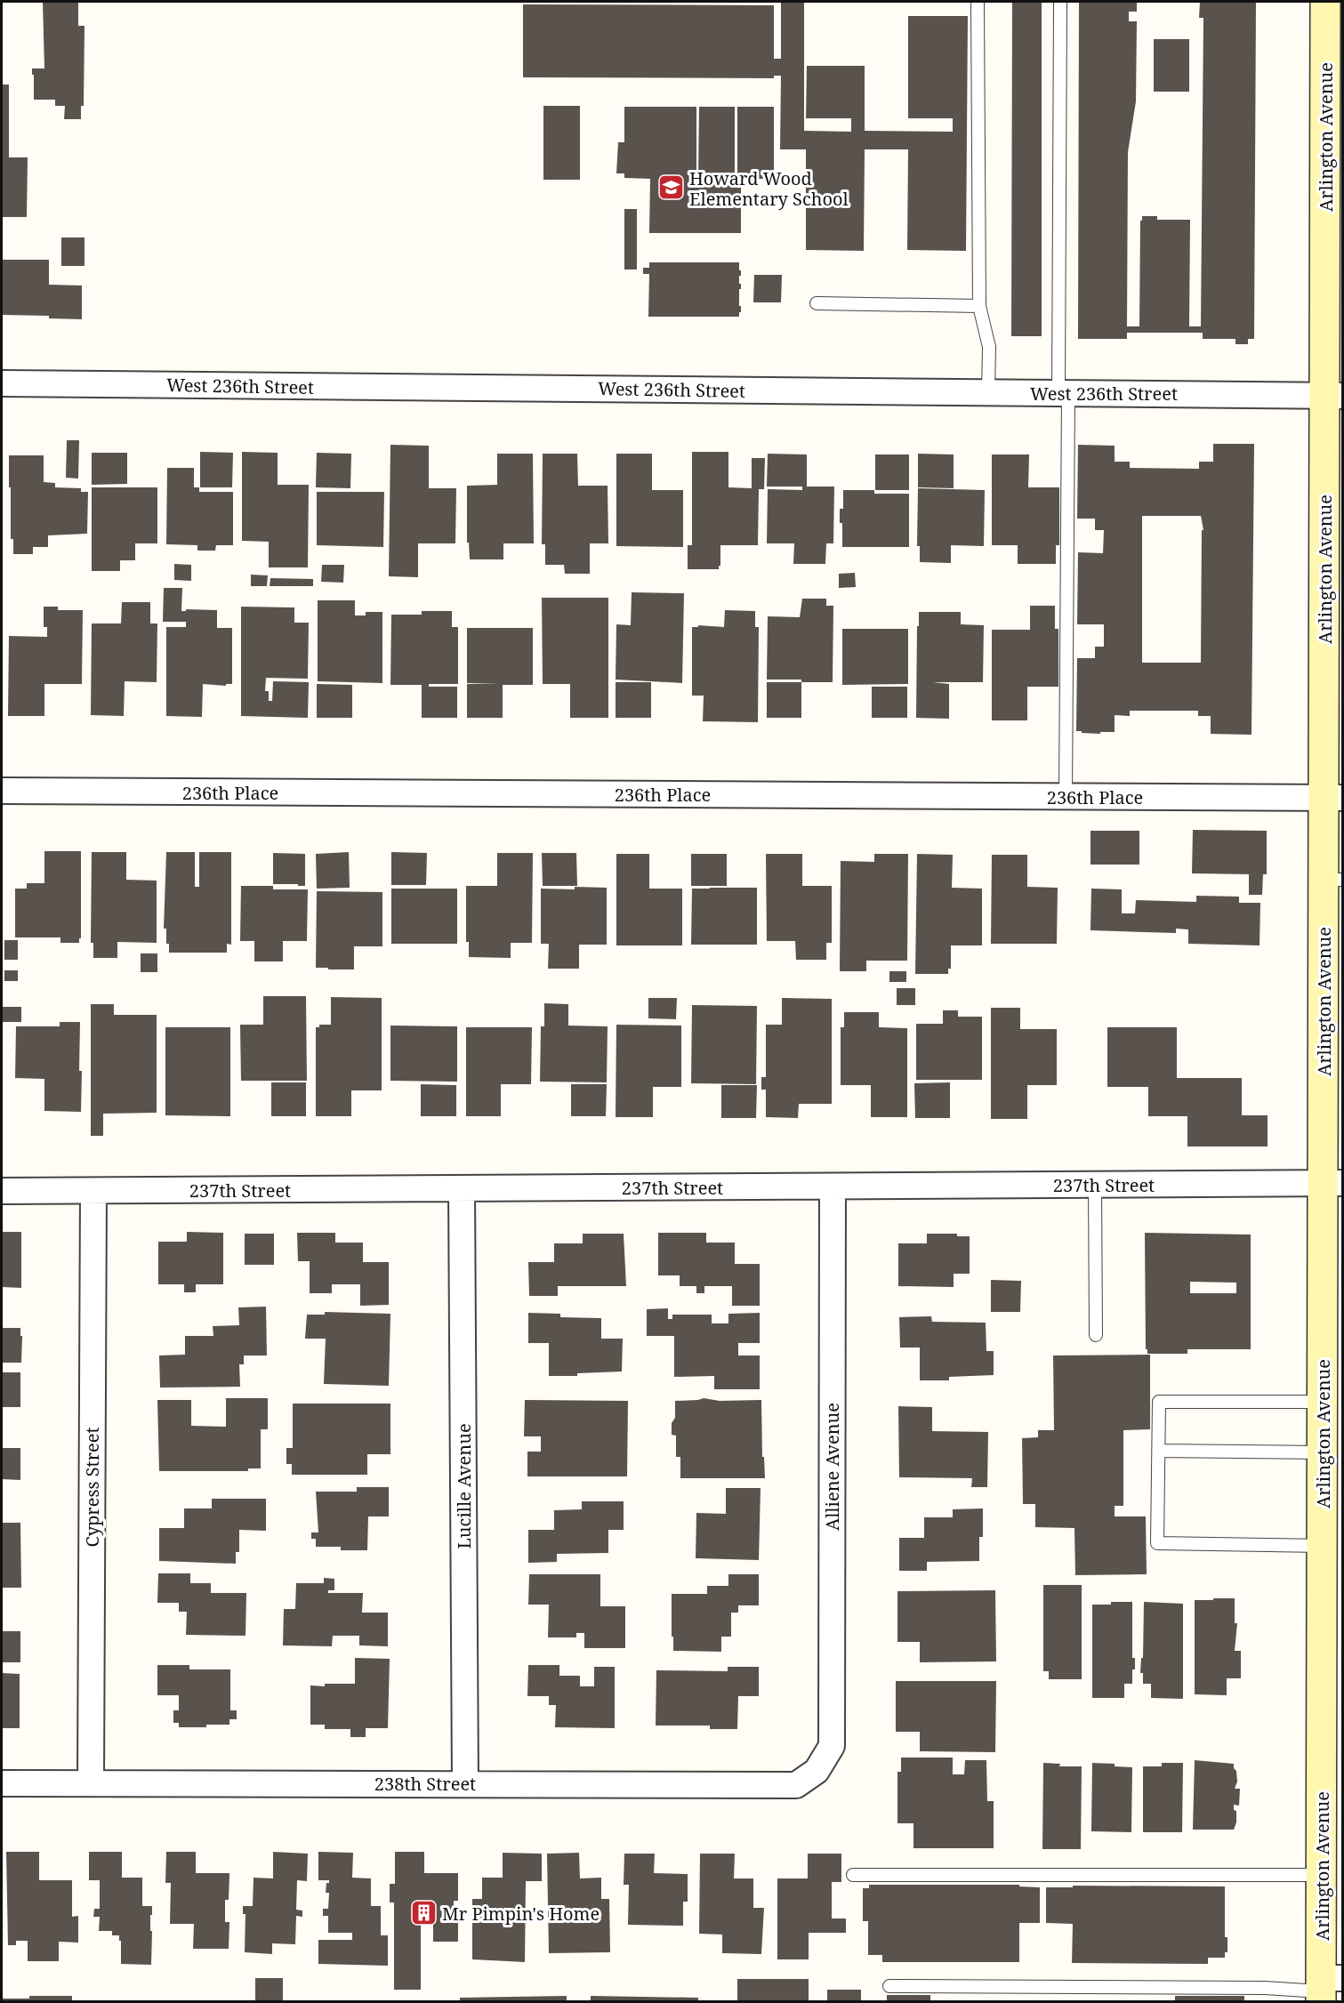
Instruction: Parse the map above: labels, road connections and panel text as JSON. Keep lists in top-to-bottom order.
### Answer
{
  "streets": {
    "main road": ["Arlington Avenue"],
    "street": [
      "West 236th Street",
      "236th Place",
      "237th Street",
      "Alliene Avenue",
      "Lucille Avenue",
      "Cypress Street",
      "238th Street"
    ]
  },
  "crossings": [
    ["Arlington Avenue", "West 236th Street"],
    ["Arlington Avenue", "236th Place"],
    ["Arlington Avenue", "237th Street"],
    ["237th Street", "Alliene Avenue"],
    ["237th Street", "Lucille Avenue"],
    ["237th Street", "Cypress Street"],
    ["Alliene Avenue", "238th Street"],
    ["Lucille Avenue", "238th Street"],
    ["Cypress Street", "238th Street"]
  ],
  "places": {
    "school or university": ["Howard Wood Elementary School"],
    "building": ["Mr Pimpin's Home"]
  }
}
